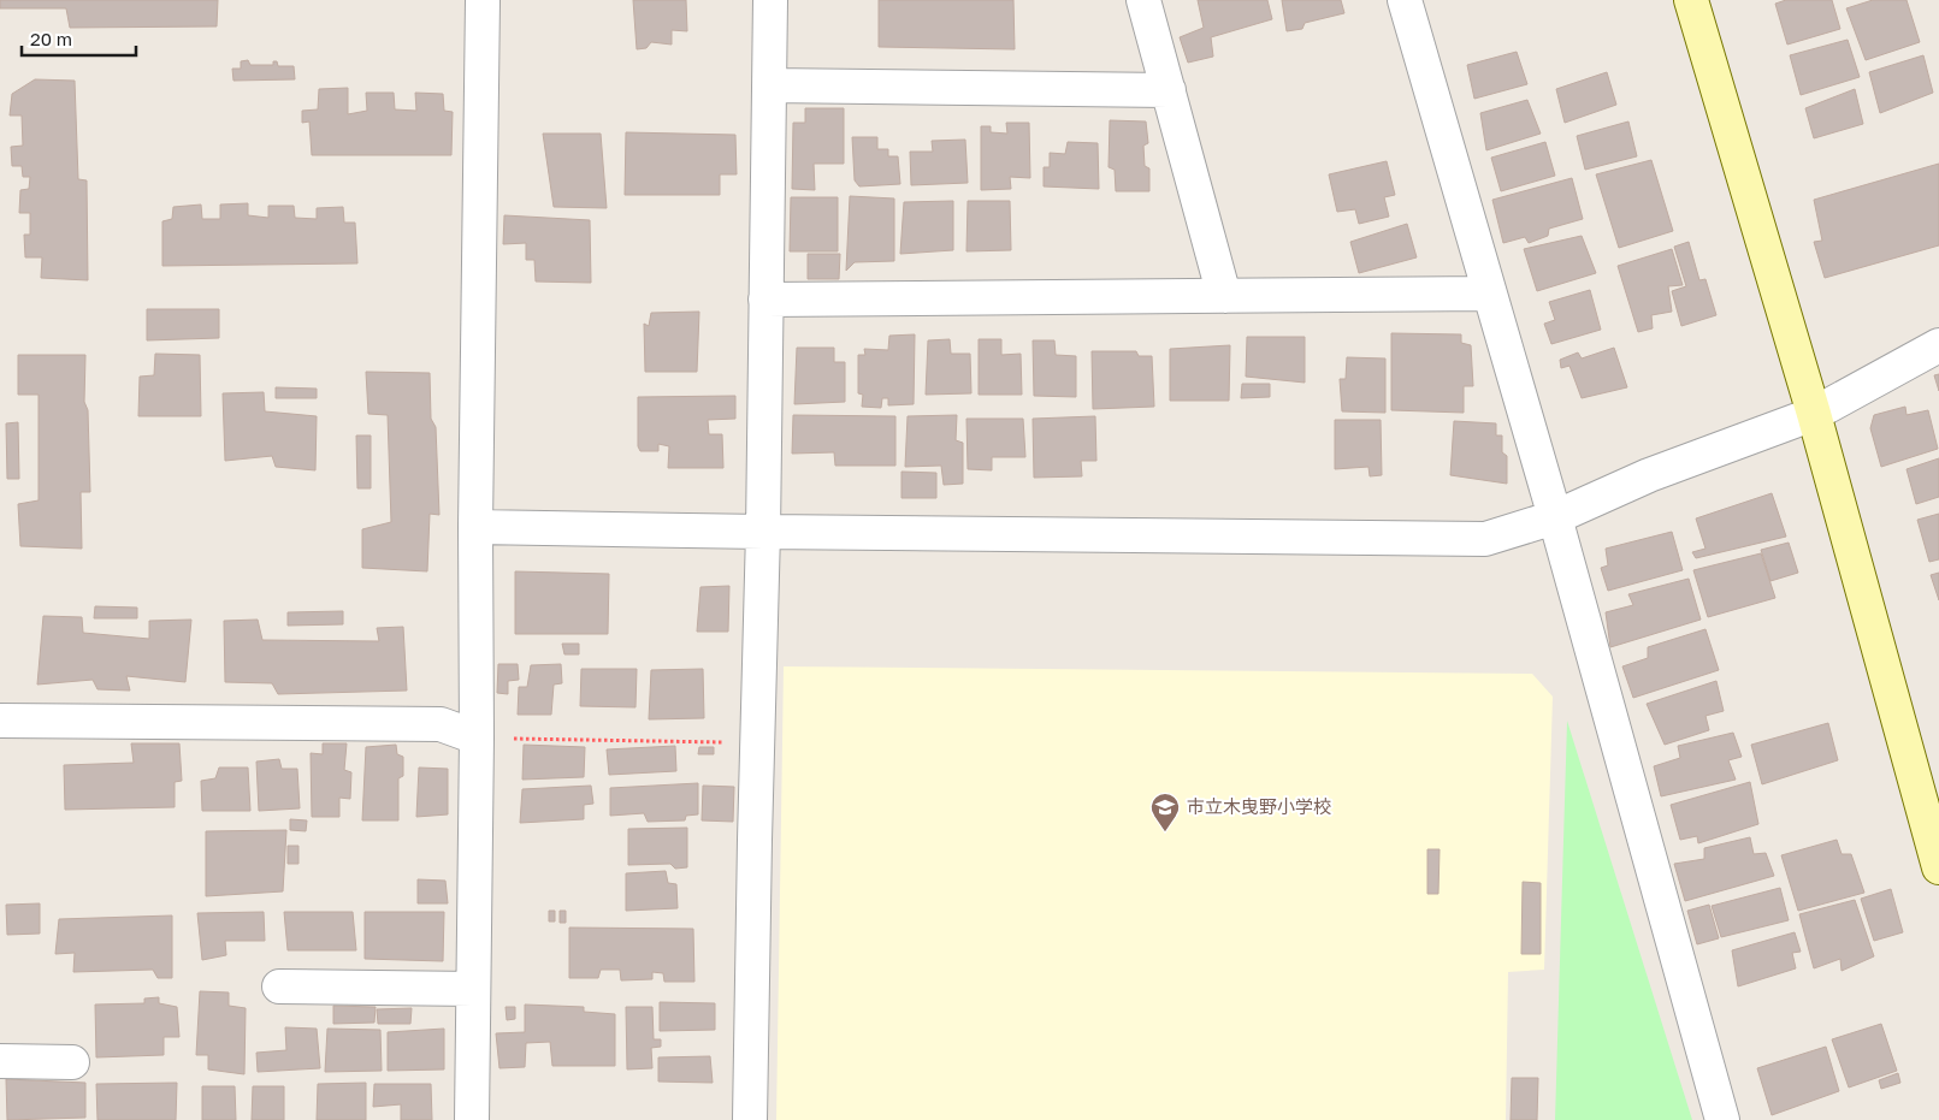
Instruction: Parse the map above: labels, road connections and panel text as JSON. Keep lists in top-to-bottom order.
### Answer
{
  "places": {
    "school or university": ["市立木曳野小学校"]
  },
  "scale_bar": "20 m"
}
